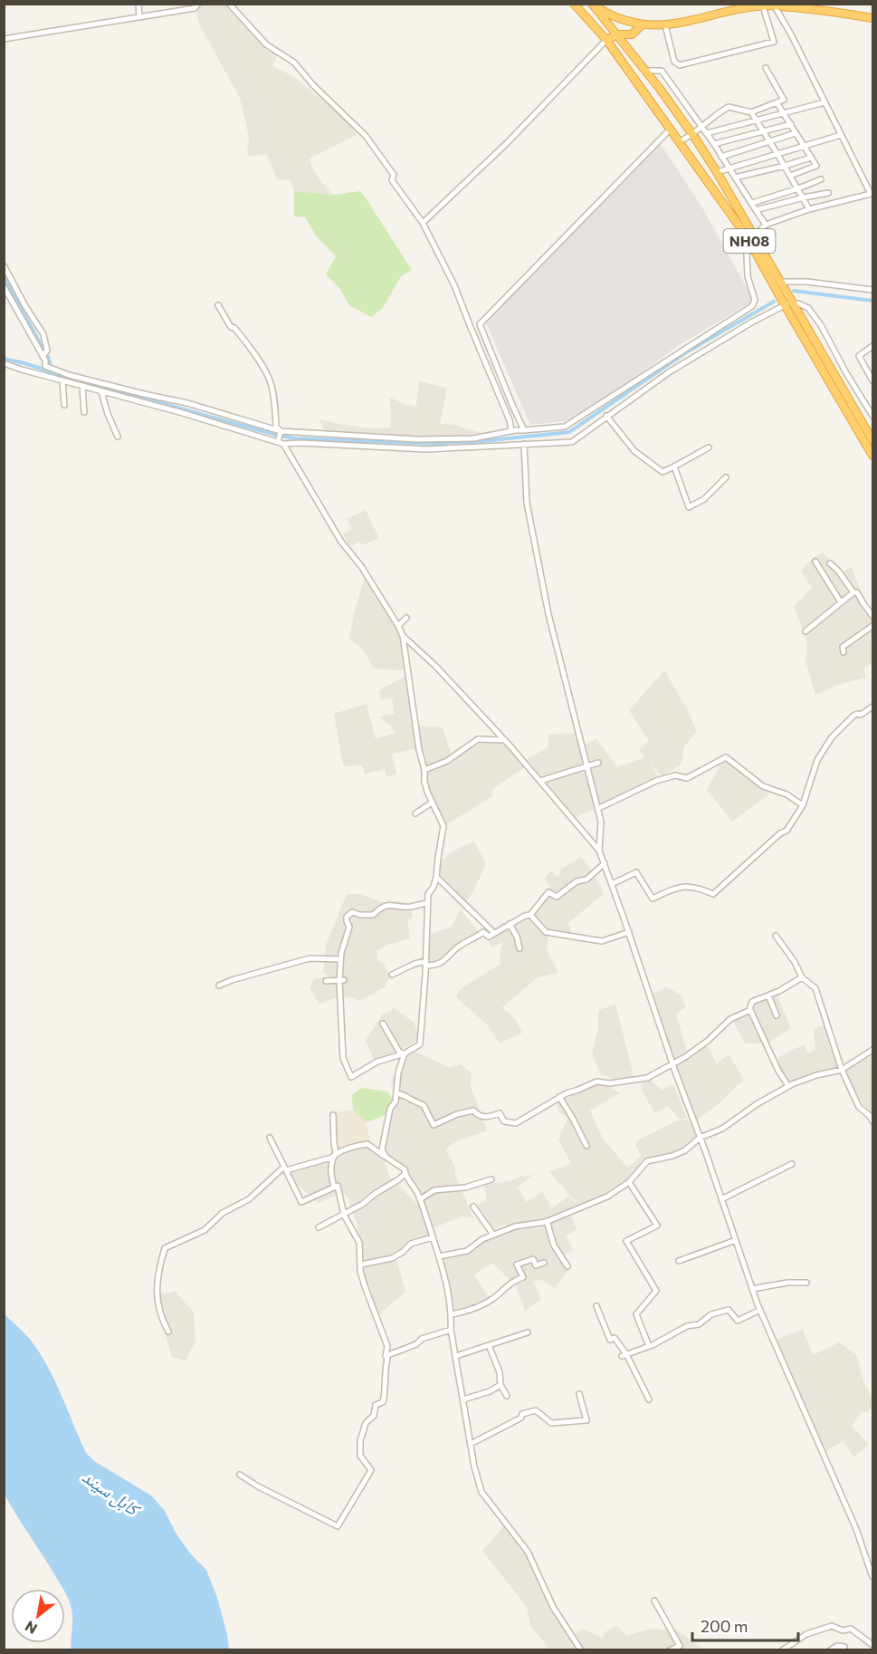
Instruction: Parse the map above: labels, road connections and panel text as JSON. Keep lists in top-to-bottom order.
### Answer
{
  "streets": {
    "highway": ["NH08"]
  },
  "water": ["کابل سيند"],
  "scale_bar": "200 m",
  "north": "bottom left"
}
